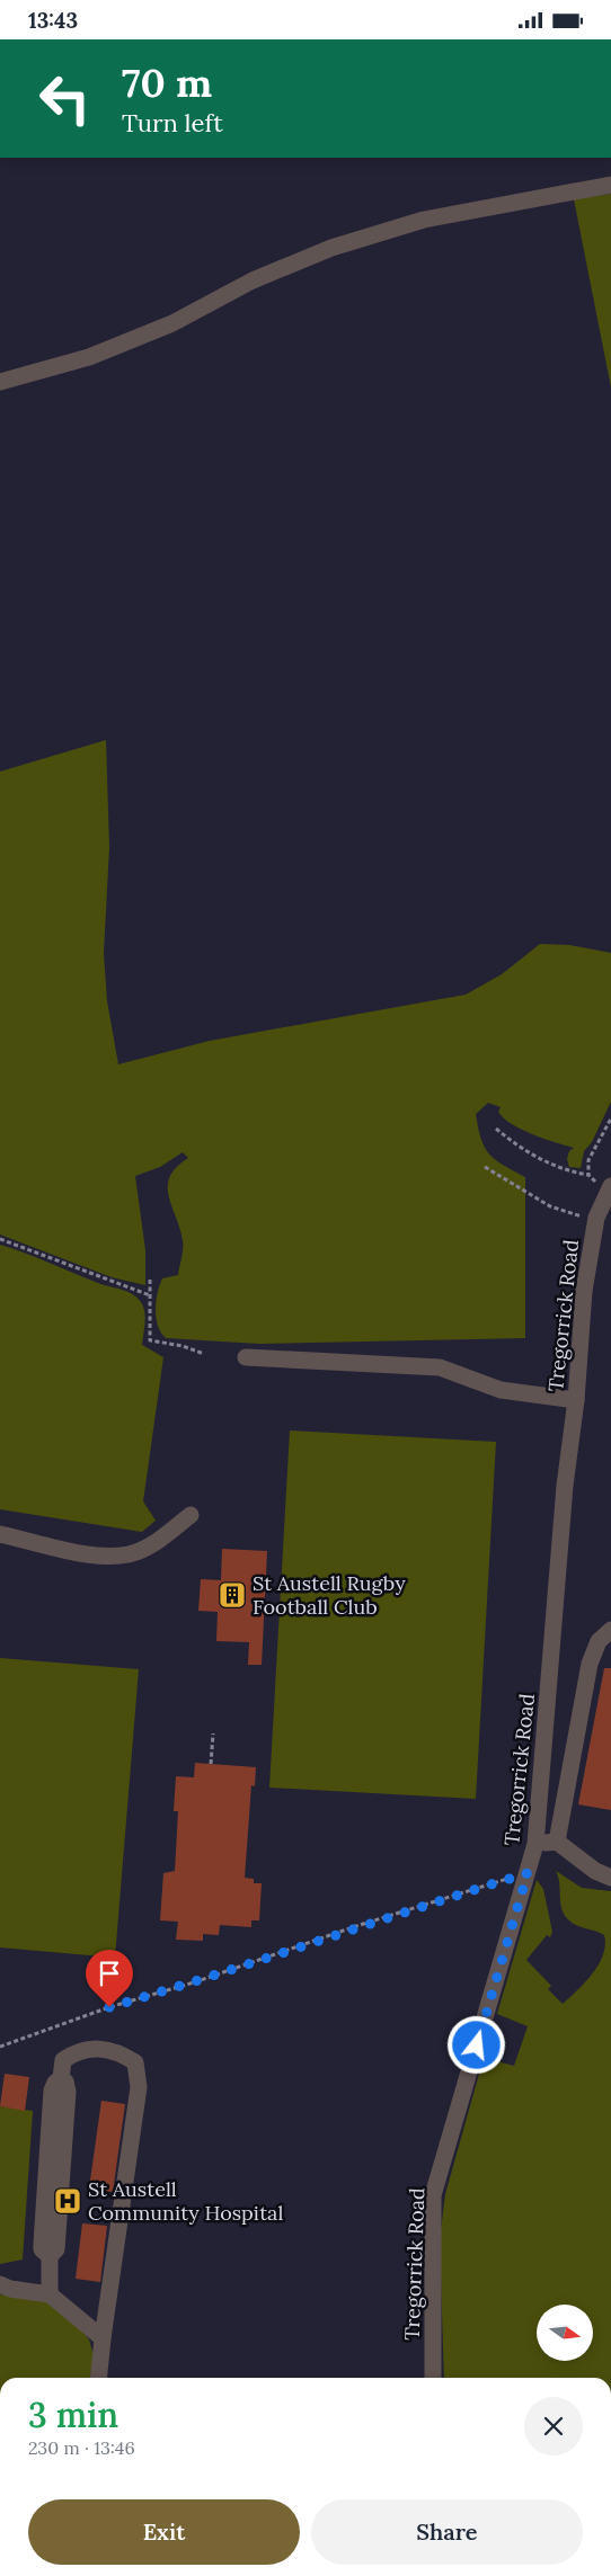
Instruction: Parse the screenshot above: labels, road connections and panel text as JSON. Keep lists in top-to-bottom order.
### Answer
{
  "streets": {
    "street": ["Tregorrick Road"]
  },
  "places": {
    "building": ["St Austell Rugby Football Club"],
    "hospital": ["St Austell Community Hospital"]
  },
  "north": "right",
  "page": {
    "status": "13:43",
    "turn": ["70 m", "Turn left"],
    "heading": ["3 min", "230 m · 13:46"],
    "buttons": ["Exit", "Share"]
  }
}
